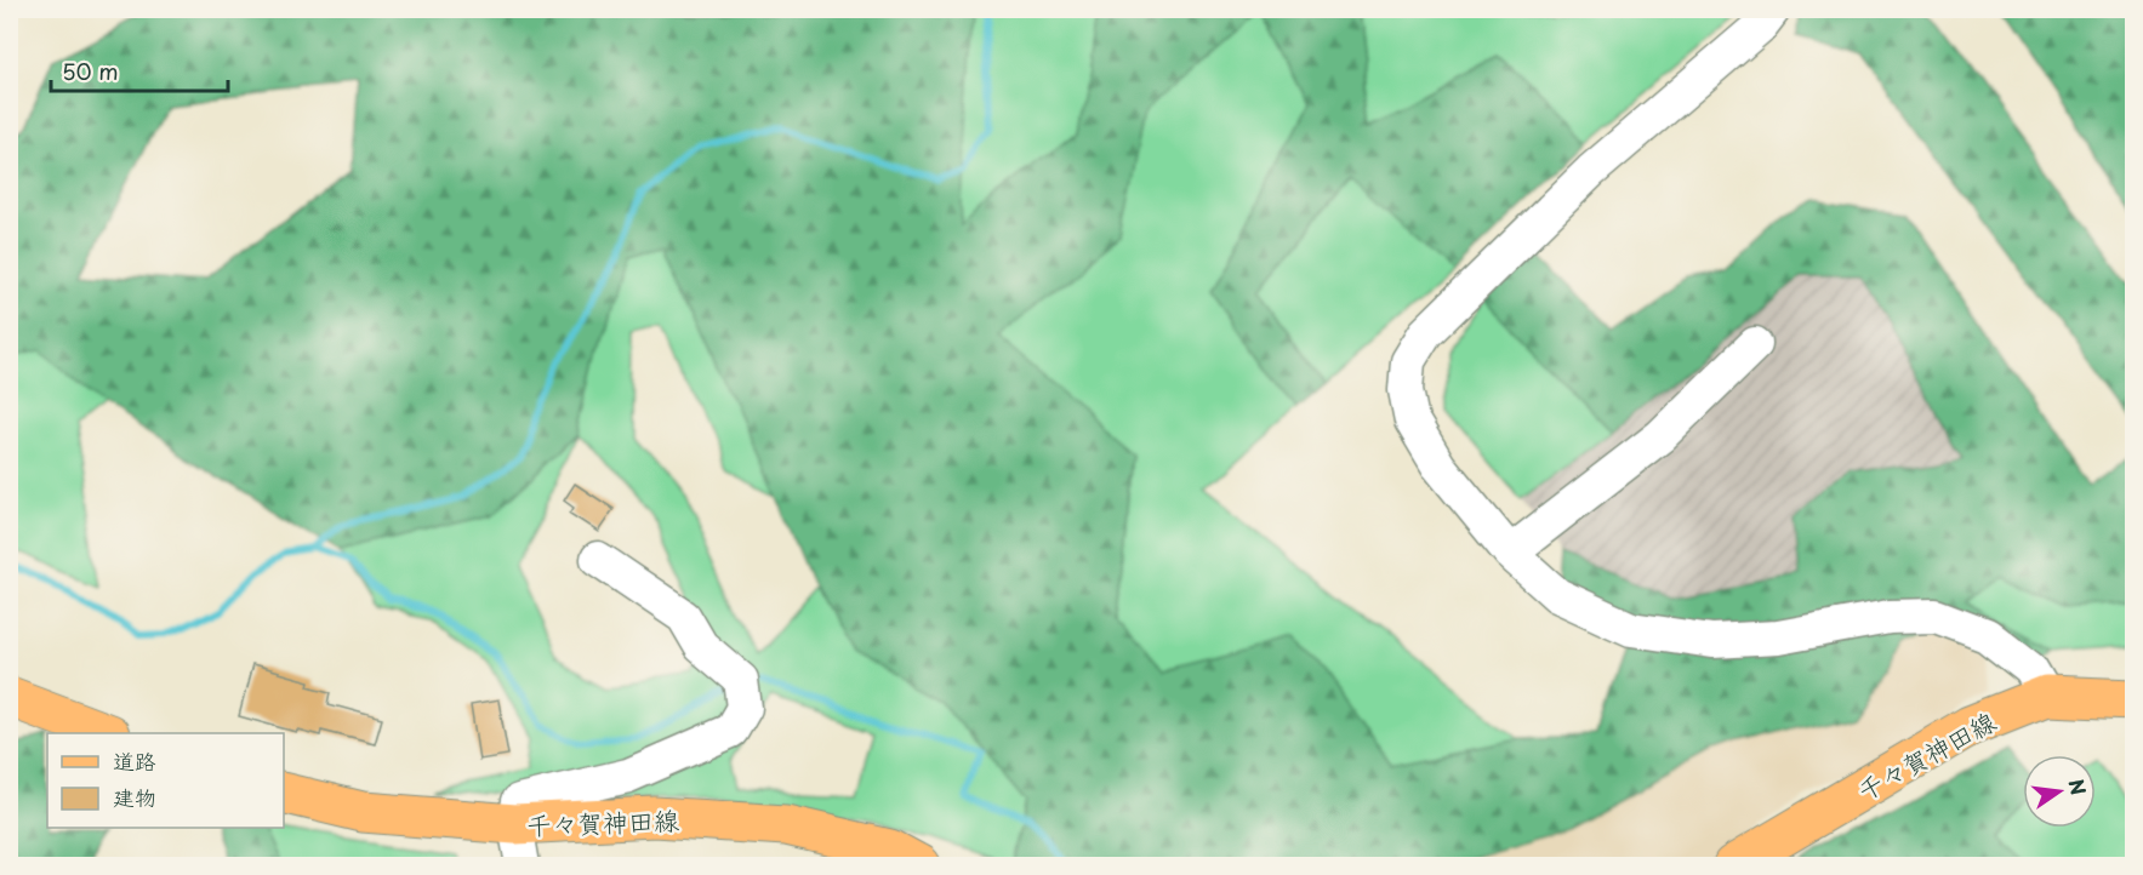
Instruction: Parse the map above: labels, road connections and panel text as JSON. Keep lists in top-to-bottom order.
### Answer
{
  "streets": {
    "main road": ["千々賀神田線"]
  },
  "legend": ["道路", "建物"],
  "scale_bar": "50 m",
  "north": "right"
}
